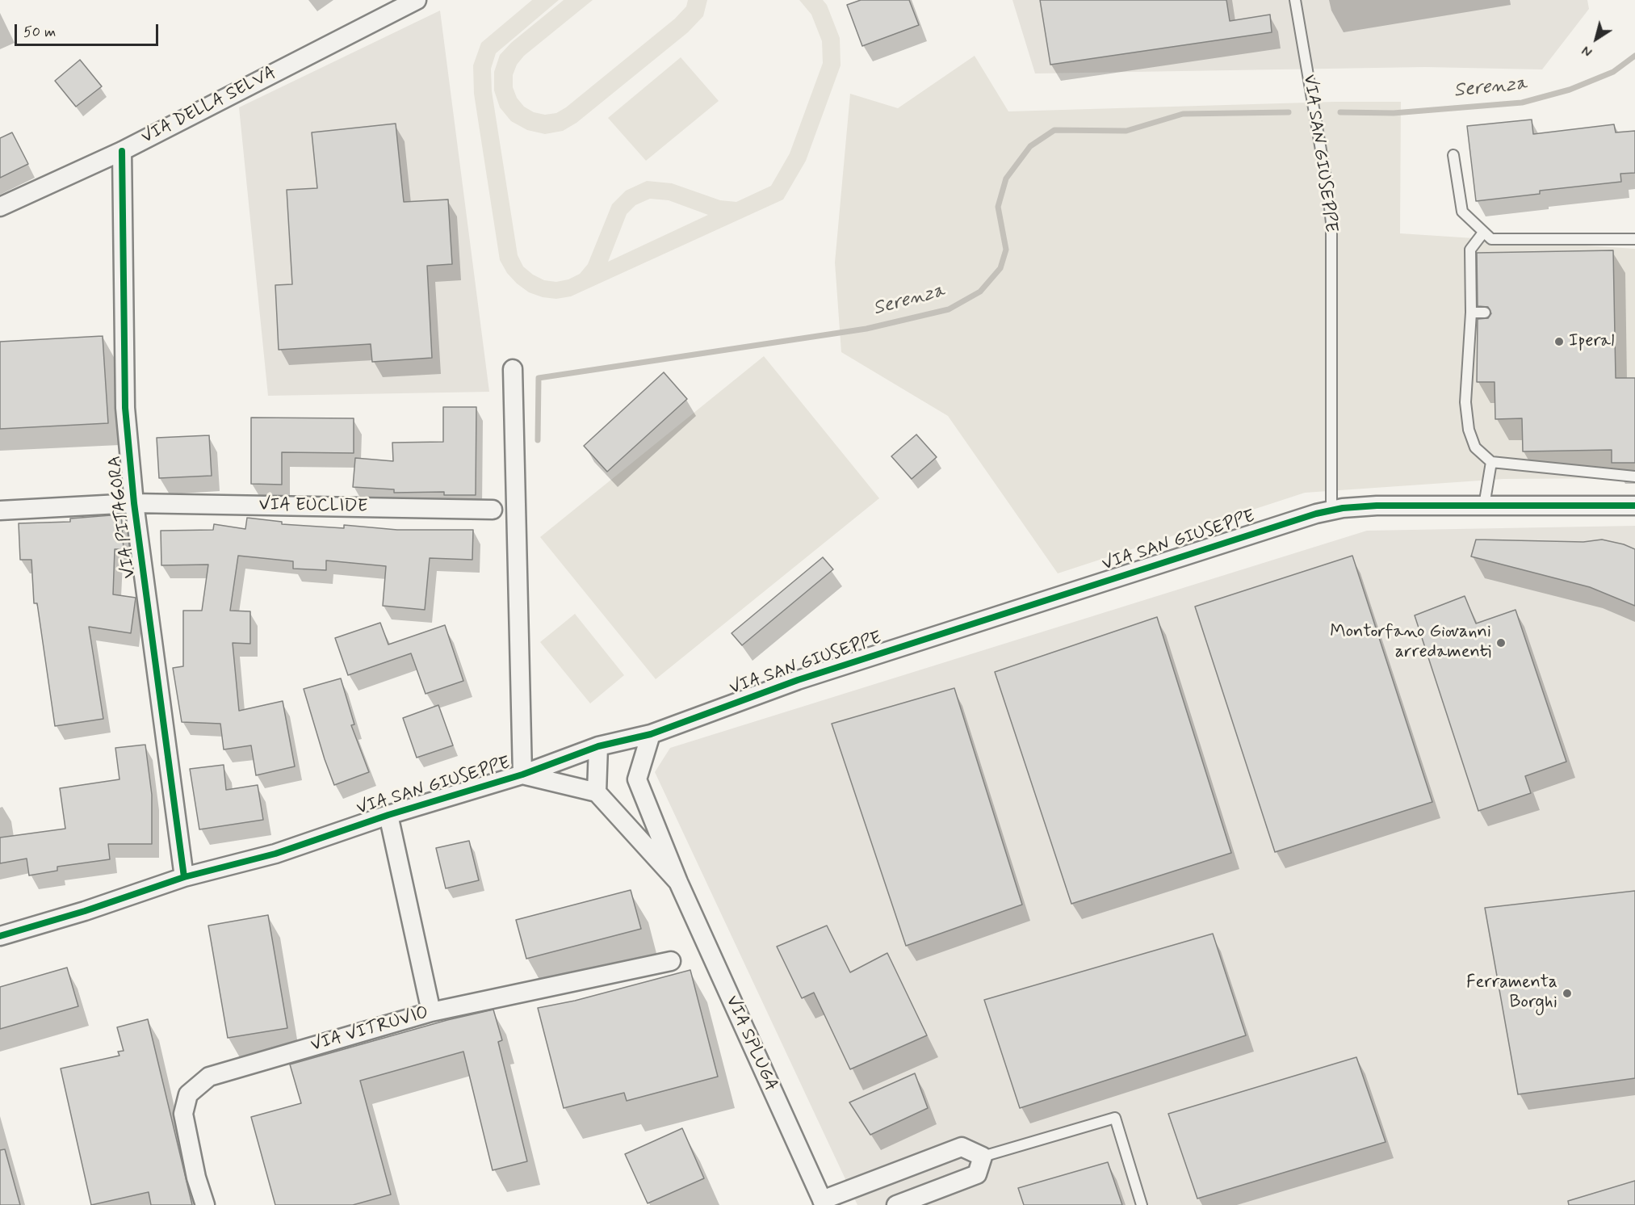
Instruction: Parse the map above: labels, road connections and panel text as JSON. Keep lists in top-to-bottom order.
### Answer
{
  "streets": {
    "street": [
      "VIA DELLA SELVA",
      "VIA SAN GIUSEPPE",
      "VIA EUCLIDE",
      "VIA PITAGORA",
      "VIA VITRUVIO",
      "VIA SPLUGA"
    ]
  },
  "crossings": [
    ["VIA DELLA SELVA", "VIA PITAGORA"],
    ["VIA SAN GIUSEPPE", "VIA PITAGORA"],
    ["VIA SAN GIUSEPPE", "VIA SPLUGA"],
    ["VIA EUCLIDE", "VIA PITAGORA"]
  ],
  "water": ["Serenza"],
  "places": ["Iperal", "Montorfano Giovanni arredamenti", "Ferramenta Borghi"],
  "scale_bar": "50 m",
  "north": "bottom left"
}
